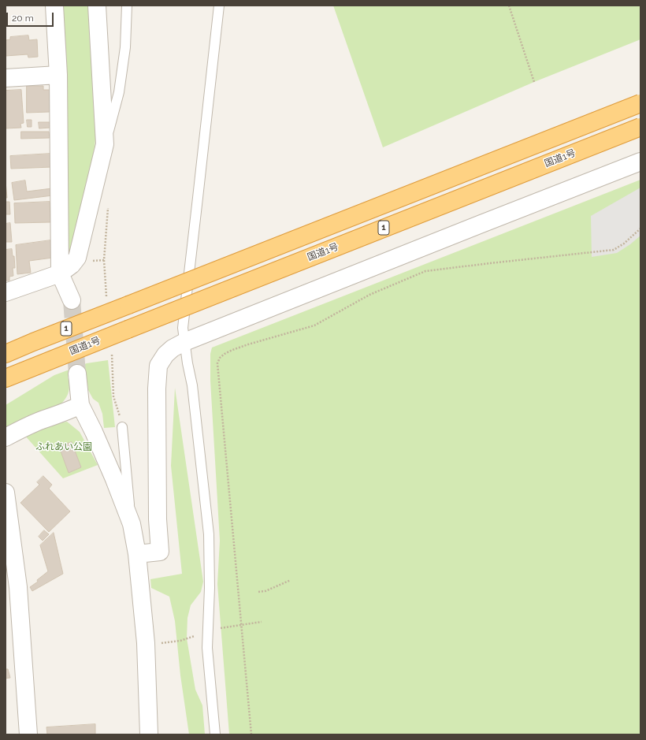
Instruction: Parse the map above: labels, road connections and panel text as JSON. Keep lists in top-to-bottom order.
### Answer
{
  "streets": {
    "highway": ["国道1号", "1"]
  },
  "parks": ["ふれあい公園"],
  "scale_bar": "20 m"
}
